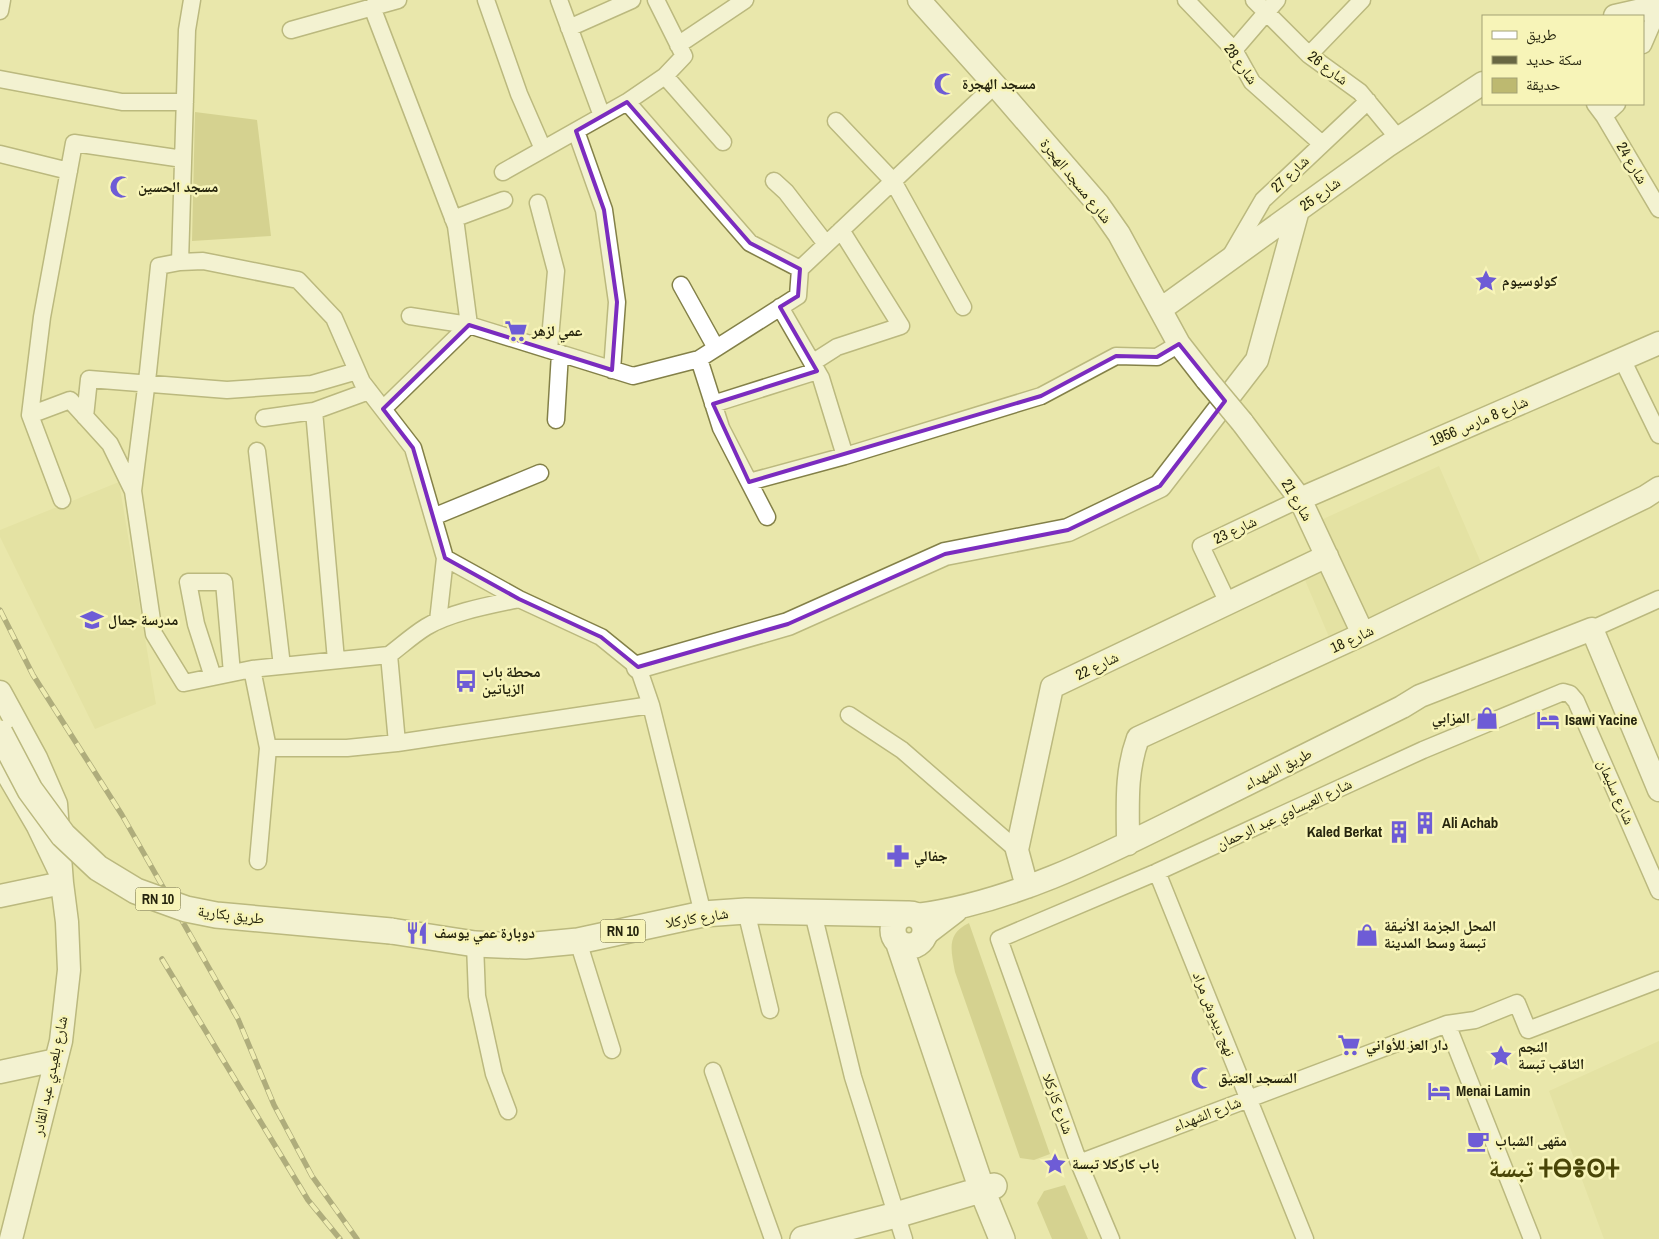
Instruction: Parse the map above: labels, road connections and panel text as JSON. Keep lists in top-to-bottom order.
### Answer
{
  "streets": {
    "main road": ["RN 10", "طريق بكارية", "شارع كاركلا"],
    "street": [
      "شارع 28",
      "شارع 26",
      "شارع 24",
      "شارع 27",
      "شارع مسجد الهجرة",
      "شارع 25",
      "شارع 8 مارس 1956",
      "شارع 21",
      "شارع 23",
      "شارع 18",
      "شارع 22",
      "طريق الشهداء",
      "شارع سليمان",
      "شارع العيساوي عبد الرحمان",
      "نهج ديدوش مراد",
      "شارع بلعيدي عبد القادر",
      "شارع الشهداء"
    ]
  },
  "crossings": [
    ["شارع 28", "شارع 27"],
    ["شارع 26", "شارع 27"],
    ["شارع 26", "شارع 25"],
    ["شارع 27", "شارع 25"],
    ["شارع مسجد الهجرة", "شارع 25"],
    ["شارع مسجد الهجرة", "شارع 21"],
    ["شارع 8 مارس 1956", "شارع 21"],
    ["شارع 8 مارس 1956", "شارع 23"],
    ["شارع 21", "شارع 23"],
    ["شارع 21", "شارع 18"],
    ["شارع 21", "شارع 22"],
    ["شارع 23", "شارع 22"],
    ["شارع 18", "طريق الشهداء"],
    ["شارع 22", "طريق الشهداء"],
    ["طريق الشهداء", "شارع كاركلا"],
    ["شارع سليمان", "شارع العيساوي عبد الرحمان"],
    ["شارع العيساوي عبد الرحمان", "شارع كاركلا"],
    ["شارع العيساوي عبد الرحمان", "نهج ديدوش مراد"],
    ["طريق بكارية", "شارع كاركلا"],
    ["شارع كاركلا", "شارع الشهداء"],
    ["نهج ديدوش مراد", "شارع الشهداء"]
  ],
  "districts": ["تبسة ⵜⴱⴻⵙⵜ"],
  "places": {
    "mosque": ["مسجد الهجرة", "مسجد الحسين", "المسجد العتيق"],
    "place": ["كولوسيوم", "النجم الثاقب تبسة", "باب كاركلا تبسة"],
    "supermarket": ["عمي لزهر", "دار العز للأواني"],
    "school or university": ["مدرسة جمال"],
    "bus stop": ["محطة باب الزياتين"],
    "shop": ["المزابي", "المحل الجزمة الأنيقة تبسة وسط المدينة"],
    "hotel": ["Isawi Yacine", "Menai Lamin"],
    "building": ["Ali Achab", "Kaled Berkat"],
    "pharmacy": ["جفالي"],
    "restaurant": ["دوبارة عمي يوسف"],
    "cafe": ["مقهى الشباب"]
  },
  "legend": ["طريق", "سكة حديد", "حديقة"]
}
